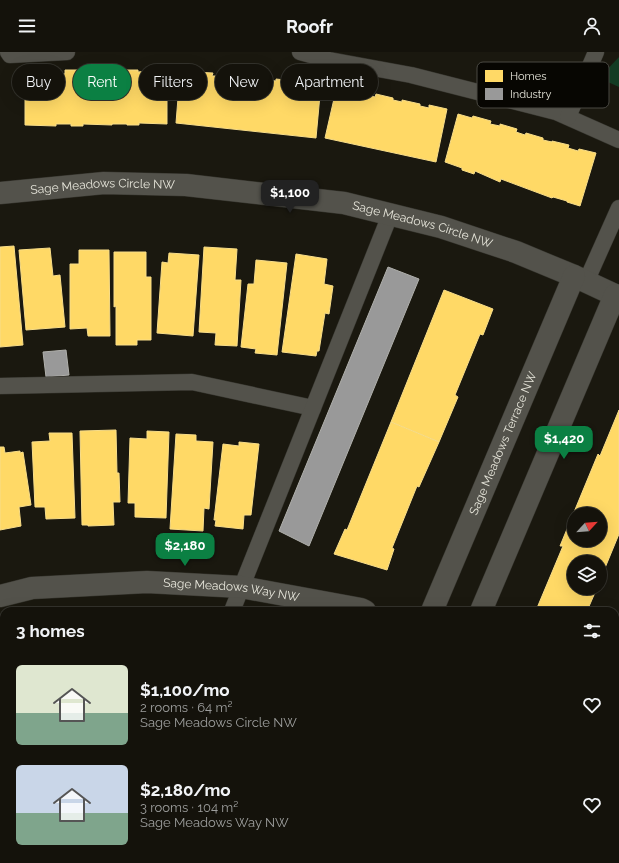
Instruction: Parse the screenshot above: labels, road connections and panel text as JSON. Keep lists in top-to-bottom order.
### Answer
{
  "streets": {
    "street": ["Sage Meadows Circle NW", "Sage Meadows Terrace NW", "Sage Meadows Way NW"]
  },
  "crossings": [
    ["Sage Meadows Circle NW", "Sage Meadows Terrace NW"]
  ],
  "legend": ["Homes", "Industry"],
  "north": "top right",
  "page": {
    "header": "Roofr",
    "chip": [
      "Buy",
      "Rent",
      "Filters",
      "New",
      "Apartment"
    ],
    "price": ["$1,100", "$1,420", "$2,180"],
    "heading": "3 homes",
    "list": [
      {
        "name": "$1,100/mo",
        "note": "2 rooms · 64 m² · Sage Meadows Circle NW"
      },
      {
        "name": "$2,180/mo",
        "note": "3 rooms · 104 m² · Sage Meadows Way NW"
      }
    ]
  }
}
